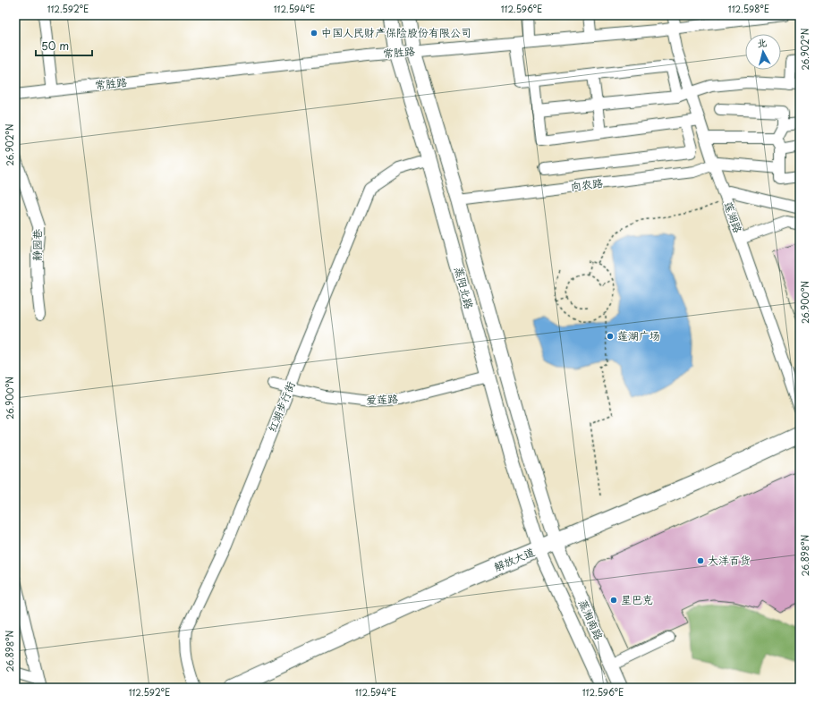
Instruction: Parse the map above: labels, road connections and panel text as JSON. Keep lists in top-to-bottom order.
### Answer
{
  "streets": {
    "highway": ["解放大道"],
    "main road": ["蒸阳北路", "蒸湘南路"],
    "street": [
      "常胜路",
      "向农路",
      "莲湖路",
      "静园巷",
      "爱莲路",
      "红湖步行街"
    ]
  },
  "crossings": [
    ["常胜路", "莲湖路"],
    ["常胜路", "蒸阳北路"],
    ["向农路", "莲湖路"],
    ["向农路", "蒸阳北路"],
    ["蒸阳北路", "爱莲路"],
    ["蒸阳北路", "红湖步行街"],
    ["蒸阳北路", "解放大道"],
    ["蒸阳北路", "蒸湘南路"],
    ["爱莲路", "红湖步行街"],
    ["解放大道", "蒸湘南路"]
  ],
  "places": [
    "中国人民财产保险股份有限公司",
    "莲湖广场",
    "大洋百货",
    "星巴克"
  ],
  "scale_bar": "50 m",
  "north": "top",
  "coordinates": [
    "112.592°E",
    "112.594°E",
    "112.596°E",
    "112.598°E",
    "26.902°N",
    "26.900°N",
    "26.898°N"
  ]
}
